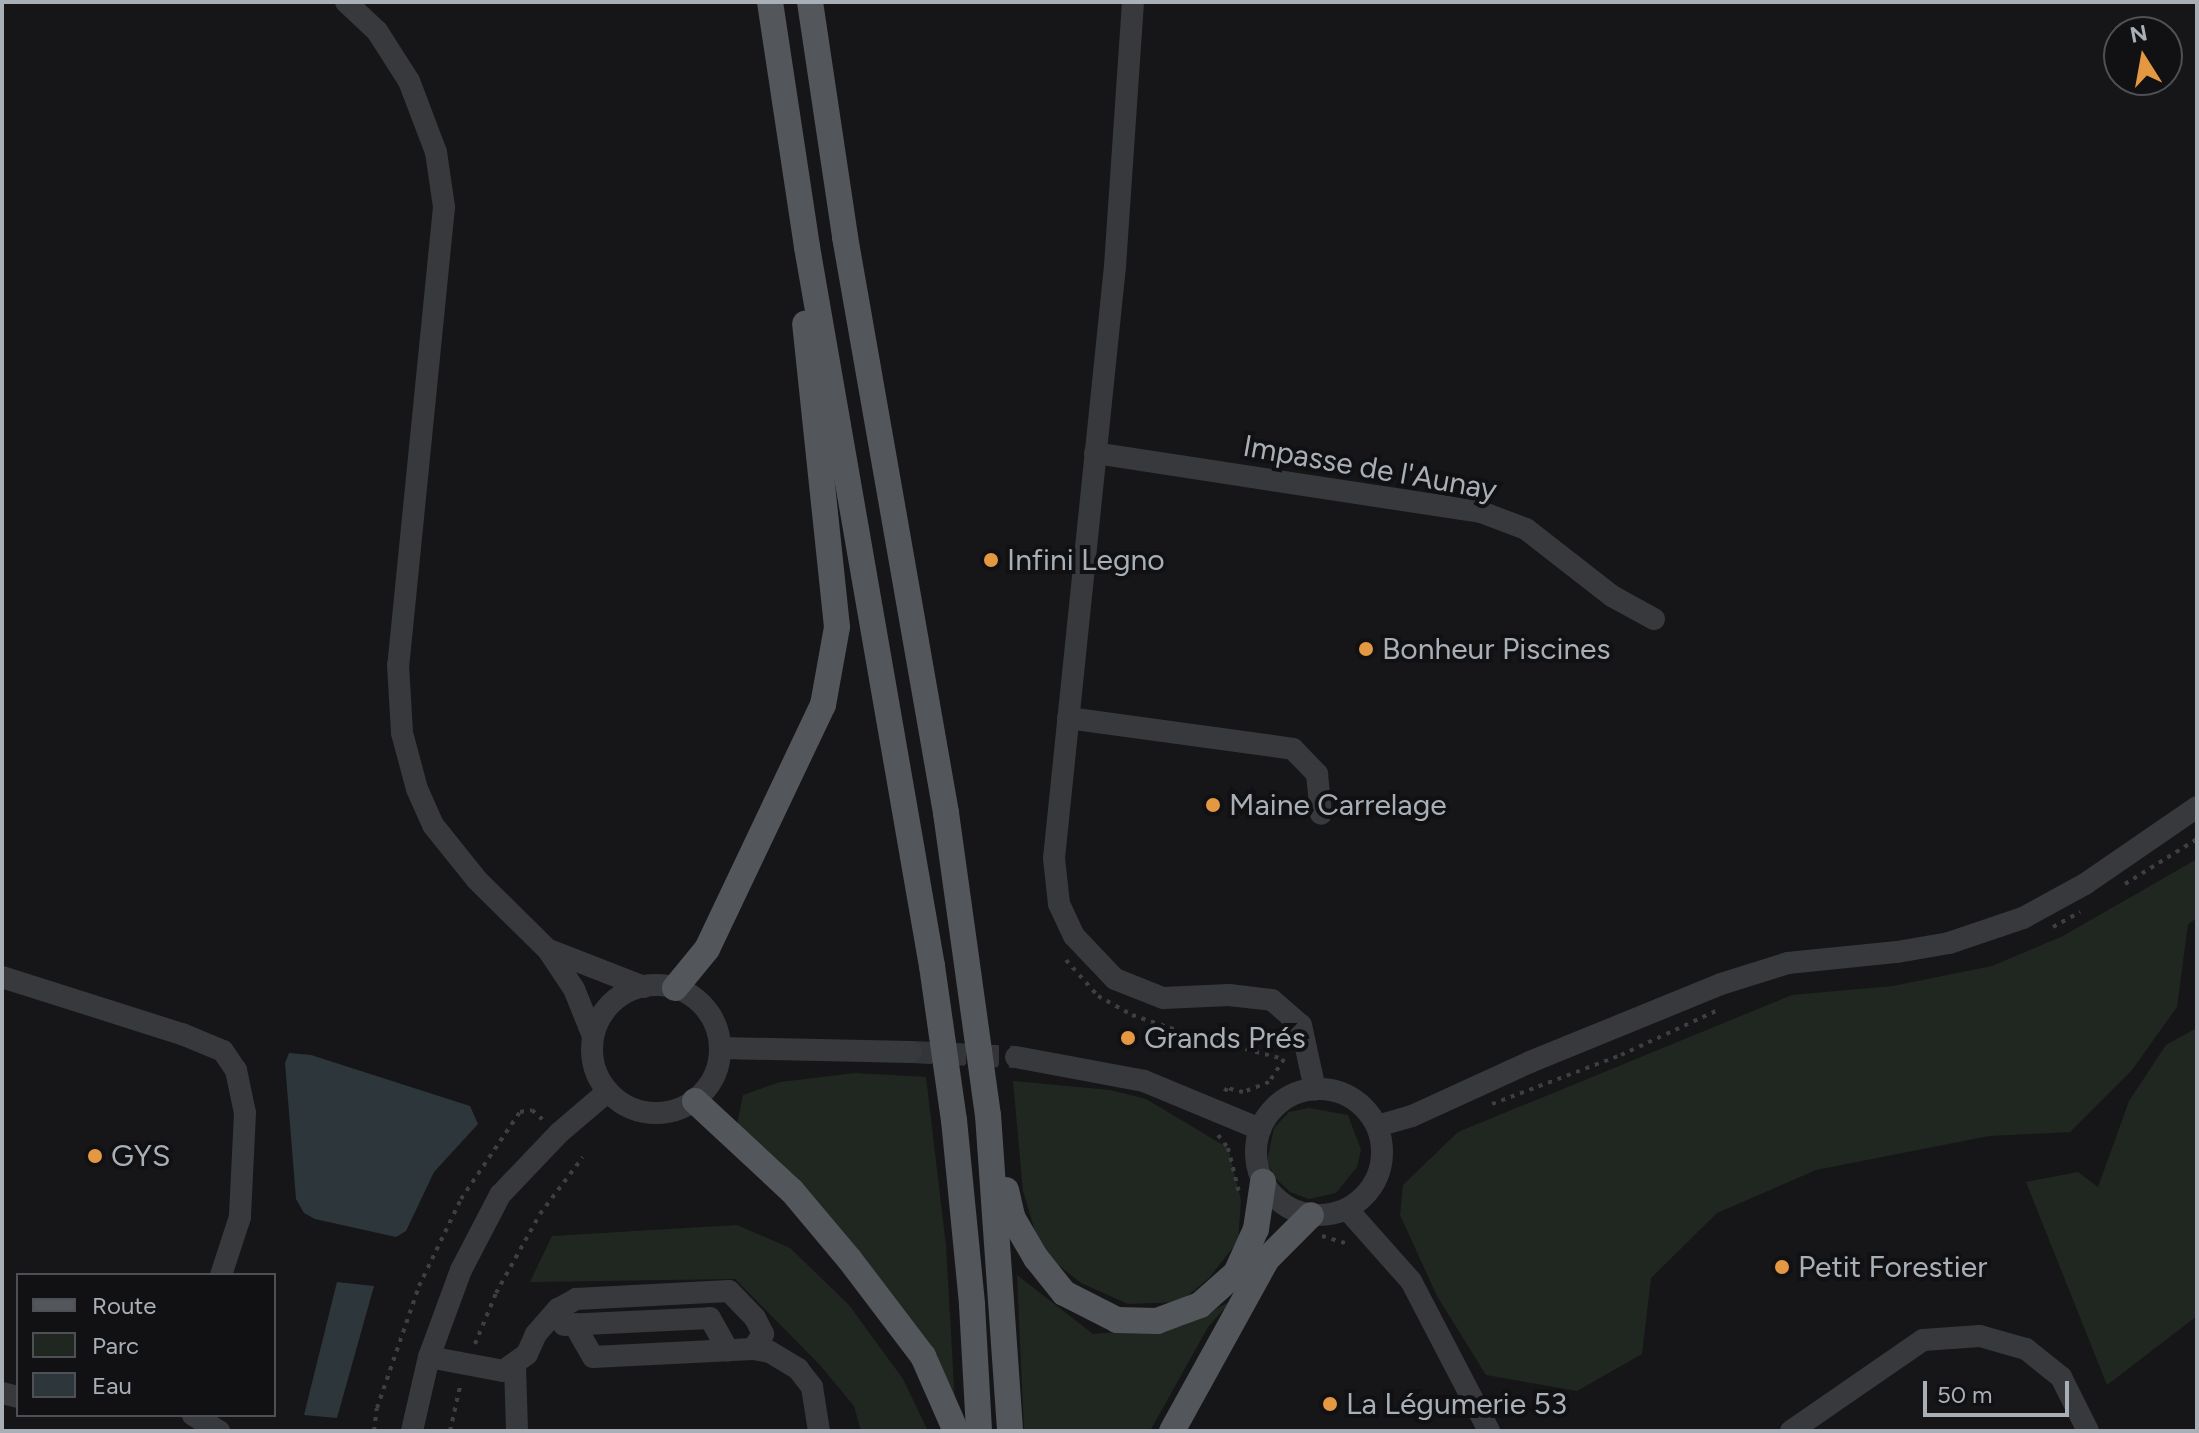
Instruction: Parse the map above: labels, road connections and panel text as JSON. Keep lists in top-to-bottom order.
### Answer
{
  "streets": {
    "street": ["Impasse de l'Aunay"]
  },
  "places": [
    "Infini Legno",
    "Bonheur Piscines",
    "Maine Carrelage",
    "Grands Prés",
    "GYS",
    "Petit Forestier",
    "La Légumerie 53"
  ],
  "legend": ["Route", "Parc", "Eau"],
  "scale_bar": "50 m",
  "north": "top"
}
